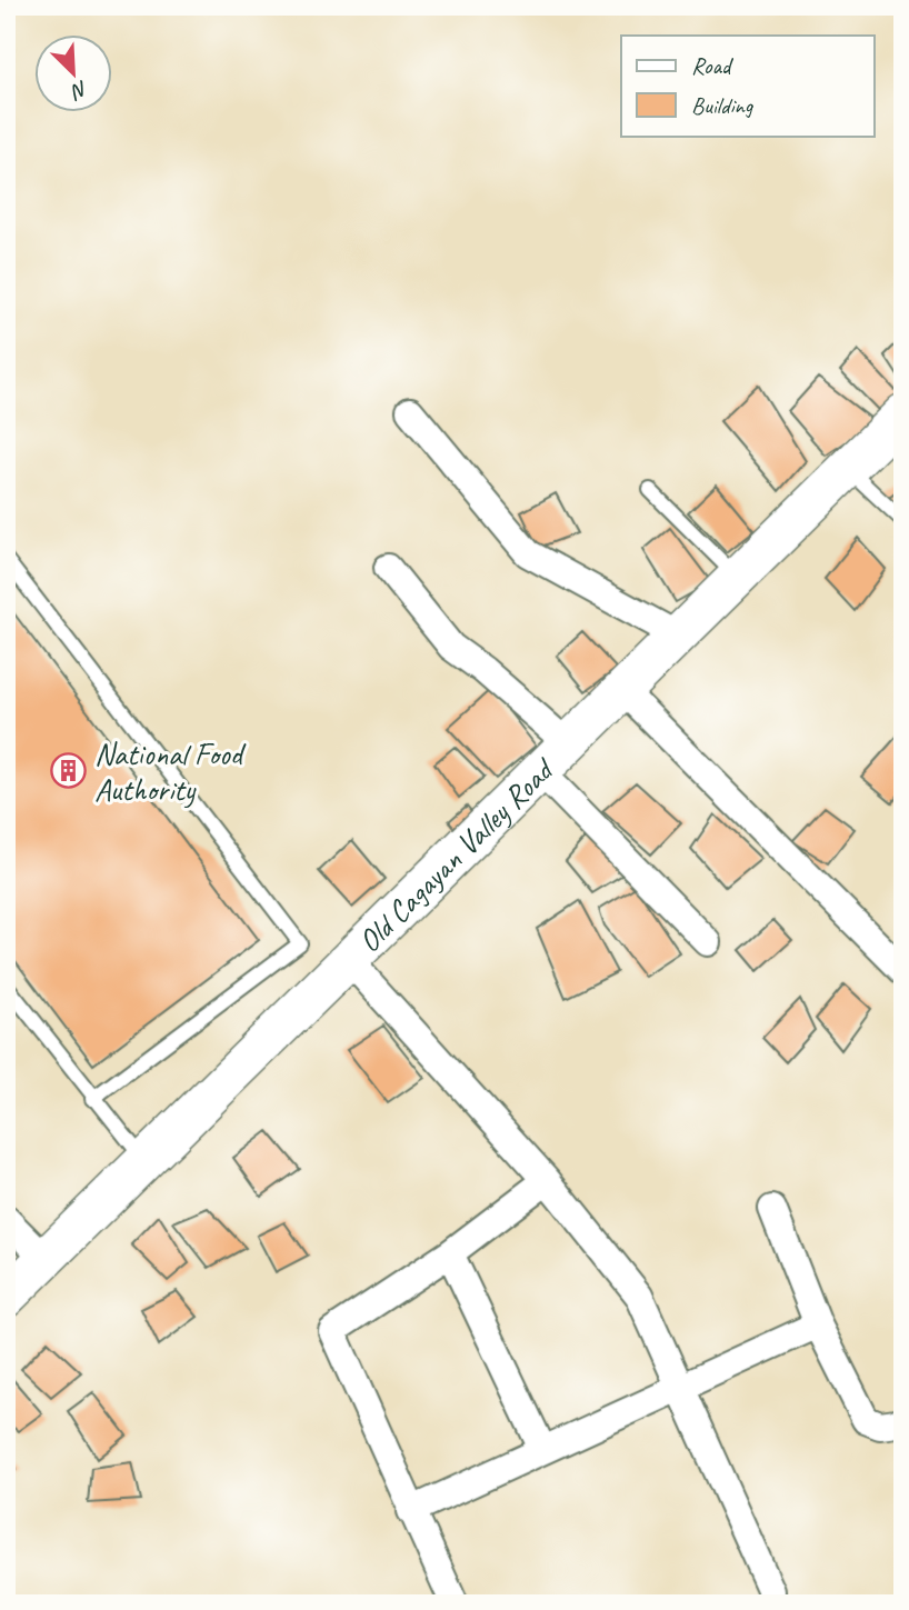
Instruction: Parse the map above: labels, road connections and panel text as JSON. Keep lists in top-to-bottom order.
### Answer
{
  "streets": {
    "main road": ["Old Cagayan Valley Road"]
  },
  "places": {
    "building": ["National Food Authority"]
  },
  "legend": ["Road", "Building"],
  "north": "bottom right"
}
